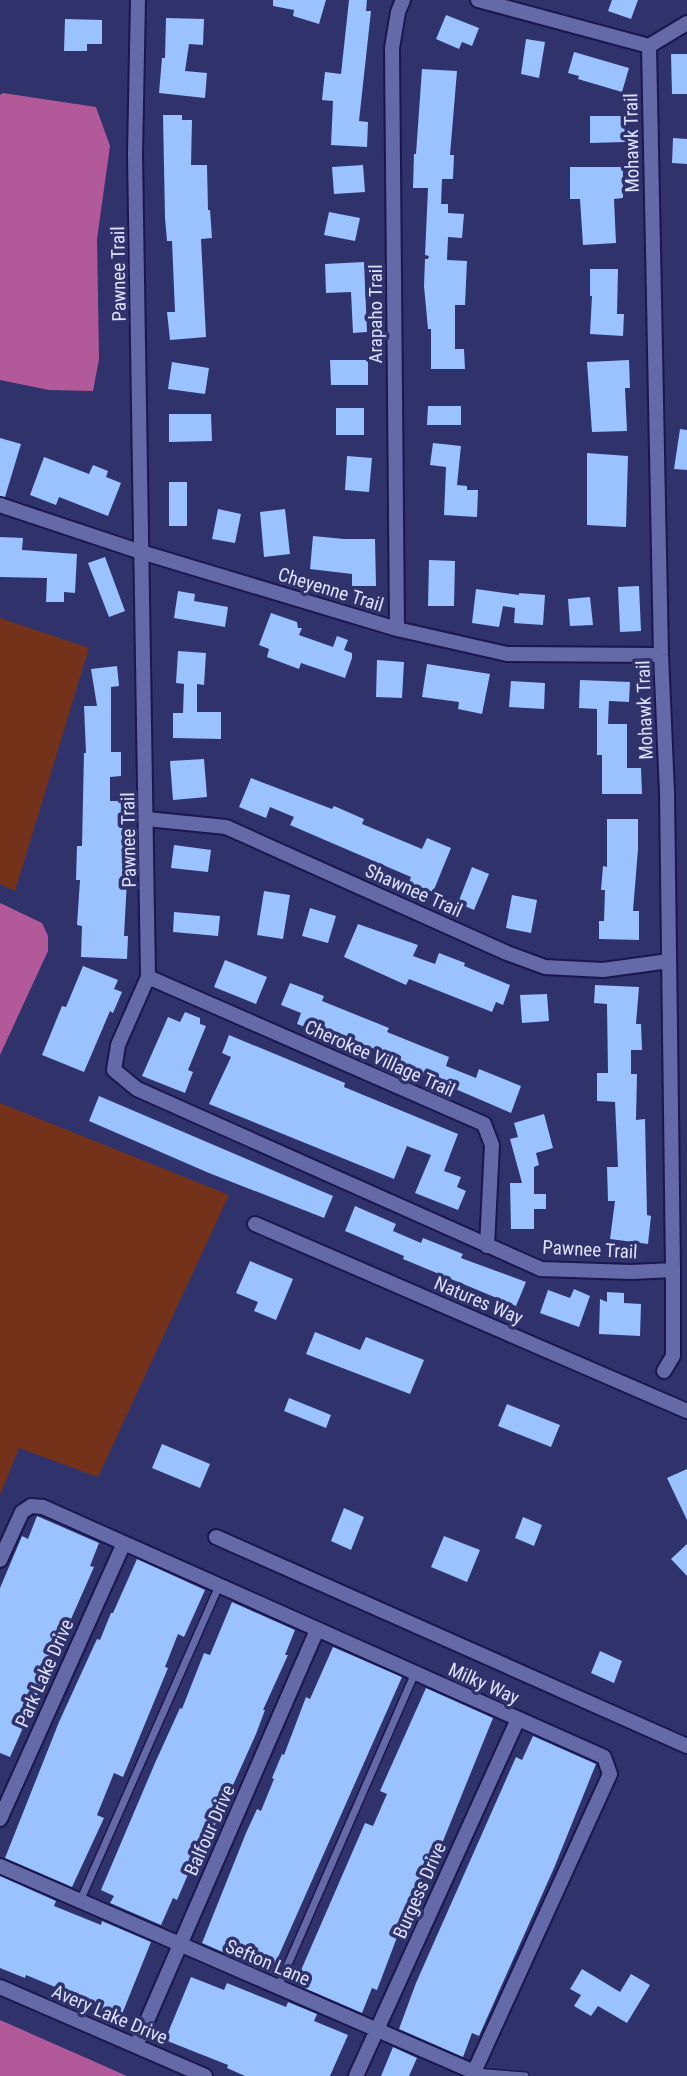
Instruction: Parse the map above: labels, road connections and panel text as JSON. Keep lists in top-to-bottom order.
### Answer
{
  "streets": {
    "street": [
      "Mohawk Trail",
      "Pawnee Trail",
      "Arapaho Trail",
      "Cheyenne Trail",
      "Shawnee Trail",
      "Cherokee Village Trail",
      "Natures Way",
      "Park Lake Drive",
      "Milky Way",
      "Balfour Drive",
      "Burgess Drive",
      "Sefton Lane",
      "Avery Lake Drive"
    ]
  },
  "crossings": [
    ["Mohawk Trail", "Pawnee Trail"],
    ["Mohawk Trail", "Cheyenne Trail"],
    ["Mohawk Trail", "Shawnee Trail"],
    ["Pawnee Trail", "Cheyenne Trail"],
    ["Pawnee Trail", "Shawnee Trail"],
    ["Pawnee Trail", "Cherokee Village Trail"],
    ["Arapaho Trail", "Cheyenne Trail"],
    ["Park Lake Drive", "Milky Way"],
    ["Milky Way", "Balfour Drive"],
    ["Milky Way", "Burgess Drive"],
    ["Milky Way", "Sefton Lane"],
    ["Balfour Drive", "Sefton Lane"],
    ["Balfour Drive", "Avery Lake Drive"],
    ["Burgess Drive", "Sefton Lane"]
  ]
}
